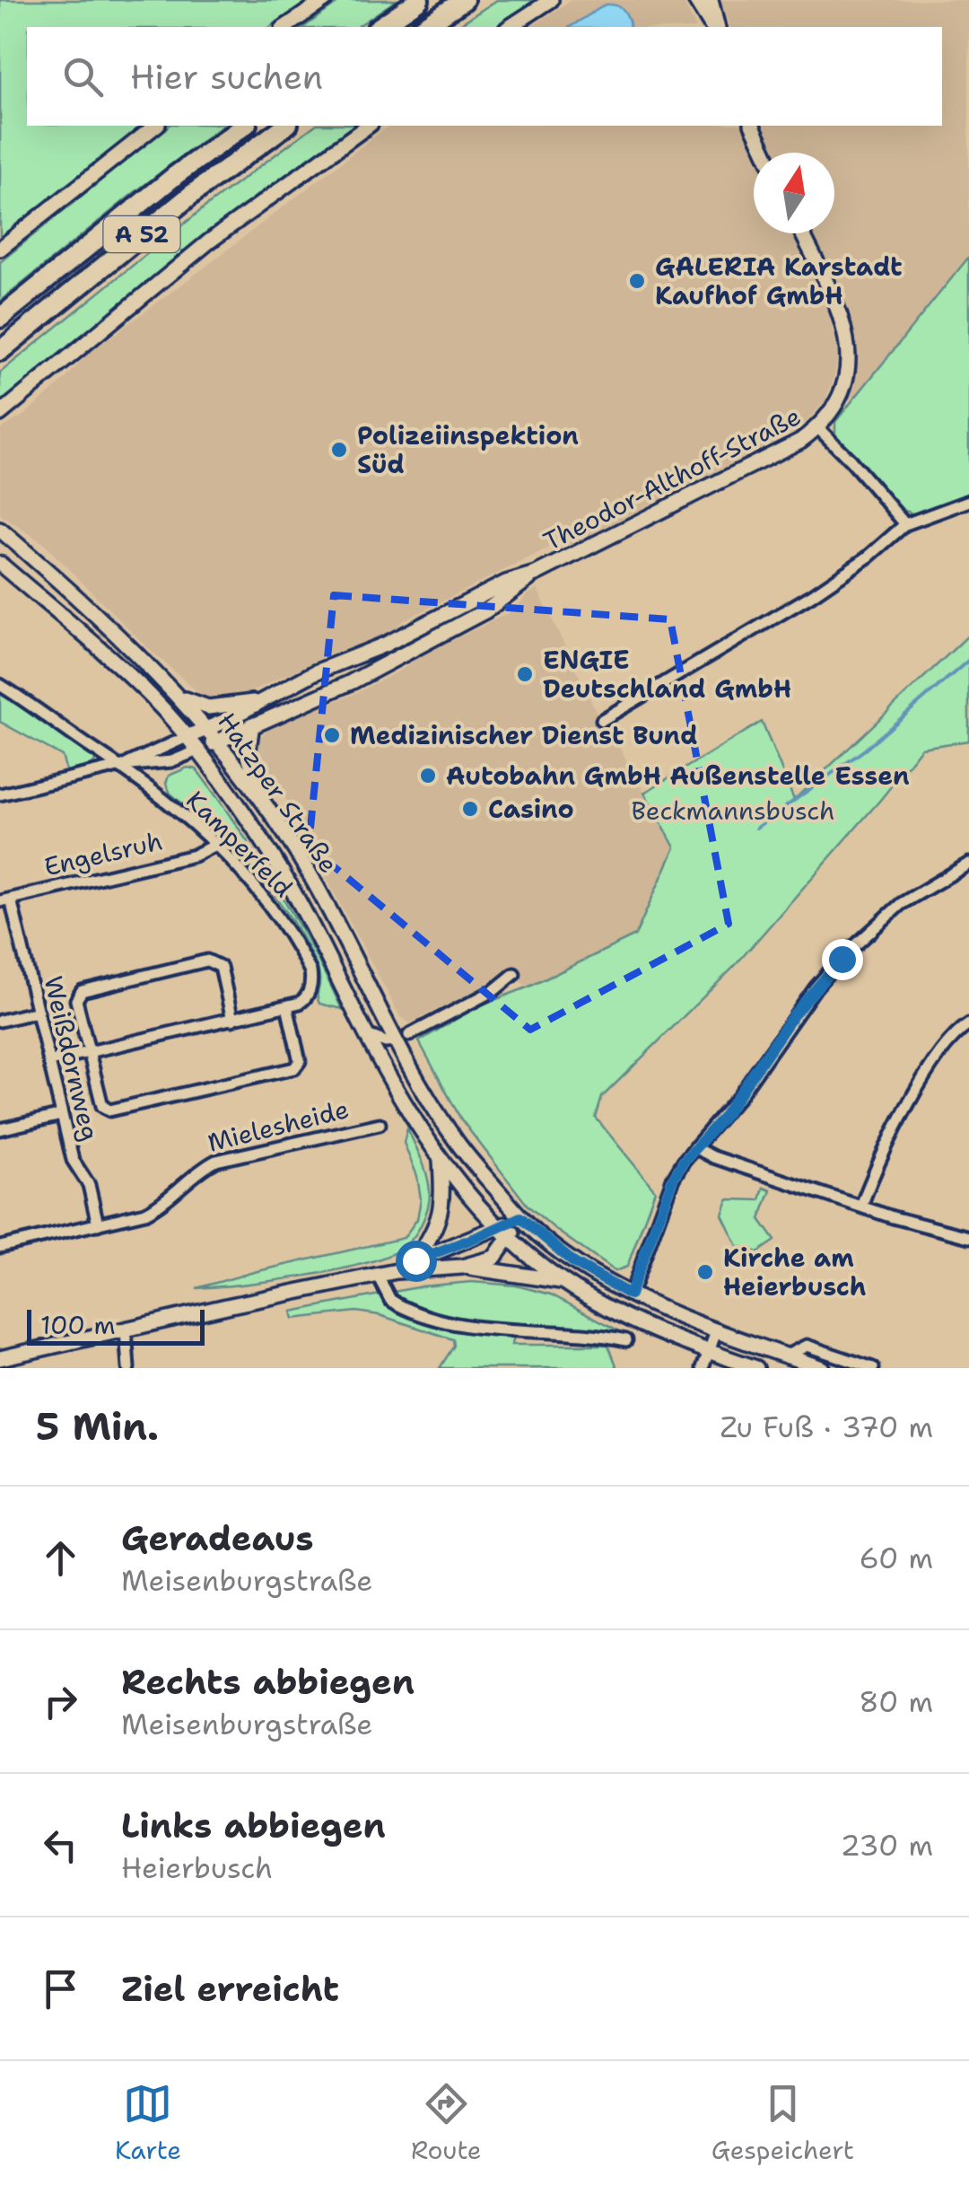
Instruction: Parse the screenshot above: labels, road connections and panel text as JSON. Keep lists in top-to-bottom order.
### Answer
{
  "streets": {
    "highway": ["A 52"],
    "main road": ["Theodor-Althoff-Straße", "Hatzper Straße"],
    "street": [
      "Kamperfeld",
      "Engelsruh",
      "Weißdornweg",
      "Mielesheide"
    ]
  },
  "crossings": [
    ["Theodor-Althoff-Straße", "Hatzper Straße"],
    ["Kamperfeld", "Engelsruh"],
    ["Engelsruh", "Weißdornweg"],
    ["Weißdornweg", "Mielesheide"]
  ],
  "parks": ["Beckmannsbusch"],
  "places": [
    "GALERIA Karstadt Kaufhof GmbH",
    "Polizeiinspektion Süd",
    "ENGIE Deutschland GmbH",
    "Medizinischer Dienst Bund",
    "Autobahn GmbH Außenstelle Essen",
    "Casino",
    "Kirche am Heierbusch"
  ],
  "scale_bar": "100 m",
  "north": "top",
  "page": {
    "search": "Hier suchen",
    "scale": "100 m",
    "heading": ["5 Min.", "Zu Fuß · 370 m"],
    "list": [
      ["Geradeaus", "Meisenburgstraße", "60 m"],
      ["Rechts abbiegen", "Meisenburgstraße", "80 m"],
      ["Links abbiegen", "Heierbusch", "230 m"],
      "Ziel erreicht"
    ],
    "nav": ["Karte", "Route", "Gespeichert"]
  }
}
